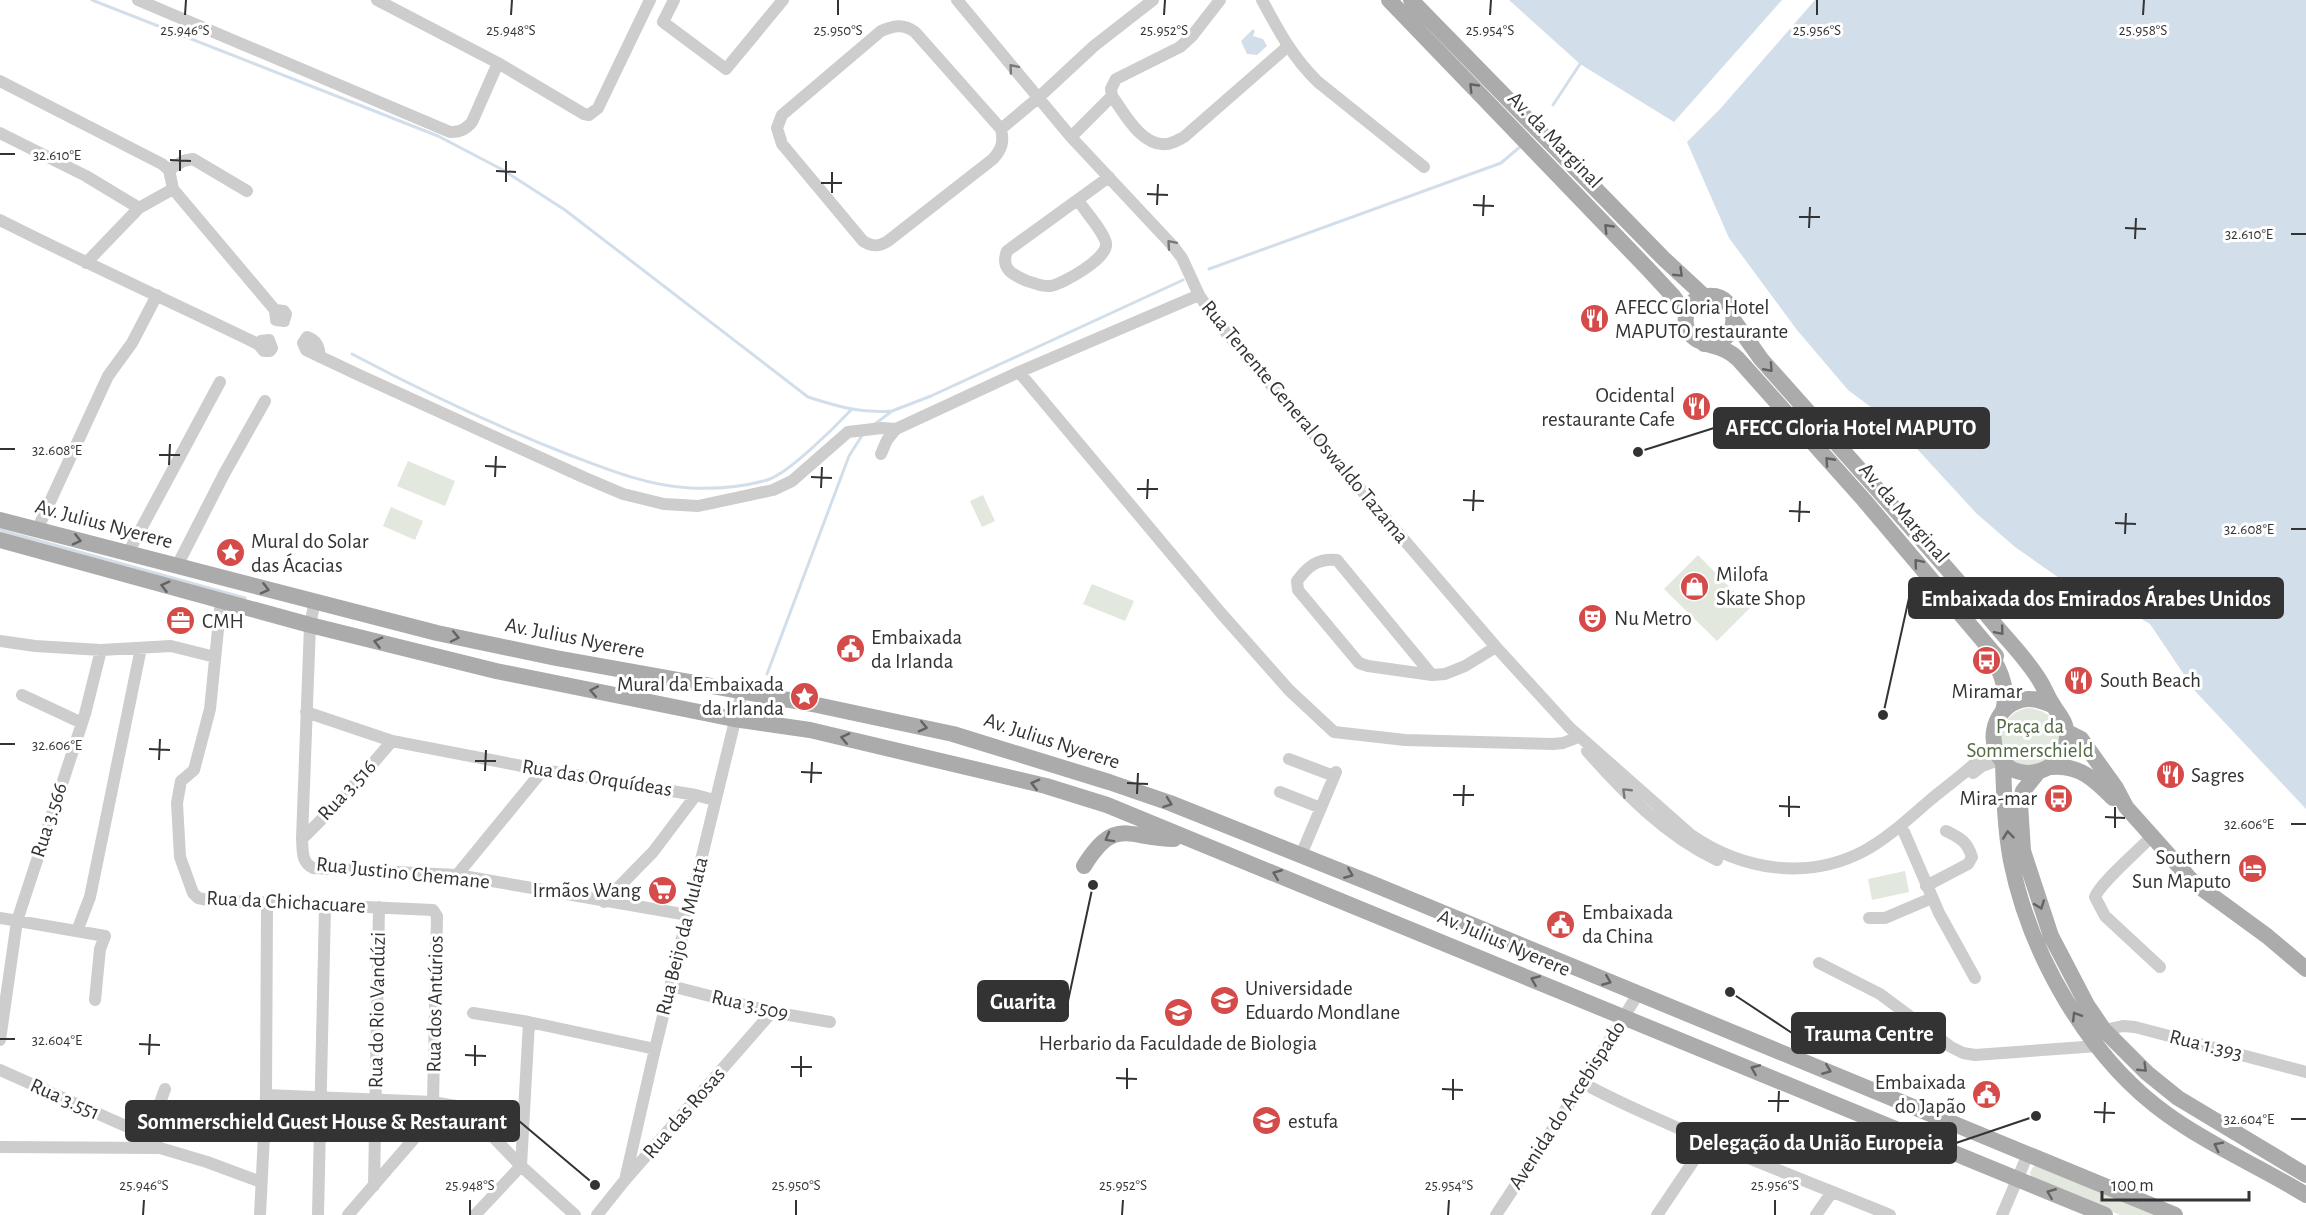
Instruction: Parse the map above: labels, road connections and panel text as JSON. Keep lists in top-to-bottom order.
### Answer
{
  "streets": {
    "main road": ["Av. da Marginal", "Av. Julius Nyerere"],
    "street": [
      "Rua Tenente General Oswaldo Tazama",
      "Rua das Orquídeas",
      "Rua 3.516",
      "Rua 3.566",
      "Rua Justino Chemane",
      "Rua da Chichacuare",
      "Rua Beijo da Mulata",
      "Rua dos Antúrios",
      "Rua 3.509",
      "Rua do Rio Vandúzi",
      "Rua 1.393",
      "Rua 3.551",
      "Avenida do Arcebispado",
      "Rua das Rosas"
    ]
  },
  "crossings": [
    ["Av. da Marginal", "Rua Tenente General Oswaldo Tazama"],
    ["Av. da Marginal", "Rua 1.393"],
    ["Av. Julius Nyerere", "Rua Justino Chemane"],
    ["Av. Julius Nyerere", "Rua da Chichacuare"],
    ["Av. Julius Nyerere", "Rua Beijo da Mulata"],
    ["Av. Julius Nyerere", "Avenida do Arcebispado"],
    ["Rua das Orquídeas", "Rua 3.516"],
    ["Rua das Orquídeas", "Rua Justino Chemane"],
    ["Rua das Orquídeas", "Rua Beijo da Mulata"],
    ["Rua 3.516", "Rua Justino Chemane"],
    ["Rua Justino Chemane", "Rua Beijo da Mulata"],
    ["Rua da Chichacuare", "Rua dos Antúrios"],
    ["Rua da Chichacuare", "Rua do Rio Vandúzi"],
    ["Rua Beijo da Mulata", "Rua 3.509"],
    ["Rua Beijo da Mulata", "Rua das Rosas"],
    ["Rua dos Antúrios", "Rua do Rio Vandúzi"],
    ["Rua 3.509", "Rua das Rosas"]
  ],
  "parks": ["Praça da Sommerschield"],
  "places": {
    "restaurant": [
      "AFECC Gloria Hotel MAPUTO restaurante",
      "Ocidental restaurante Cafe",
      "South Beach",
      "Sagres"
    ],
    "other": [
      "AFECC Gloria Hotel MAPUTO",
      "Embaixada dos Emirados Árabes Unidos",
      "Guarita",
      "Trauma Centre",
      "Delegação da União Europeia",
      "Sommerschield Guest House & Restaurant"
    ],
    "place": ["Mural do Solar das Ácacias", "Mural da Embaixada da Irlanda"],
    "shop": ["Milofa Skate Shop"],
    "theatre": ["Nu Metro"],
    "office": ["CMH"],
    "public building": ["Embaixada da Irlanda", "Embaixada da China", "Embaixada do Japão"],
    "bus stop": ["Miramar", "Mira-mar"],
    "hotel": ["Southern Sun Maputo"],
    "supermarket": ["Irmãos Wang"],
    "school or university": ["Universidade Eduardo Mondlane", "Herbario da Faculdade de Biologia", "estufa"]
  },
  "scale_bar": "100 m",
  "coordinates": [
    "25.946°S",
    "25.948°S",
    "25.950°S",
    "25.952°S",
    "25.954°S",
    "25.956°S",
    "25.958°S",
    "32.610°E",
    "32.608°E",
    "32.606°E",
    "32.604°E"
  ]
}
